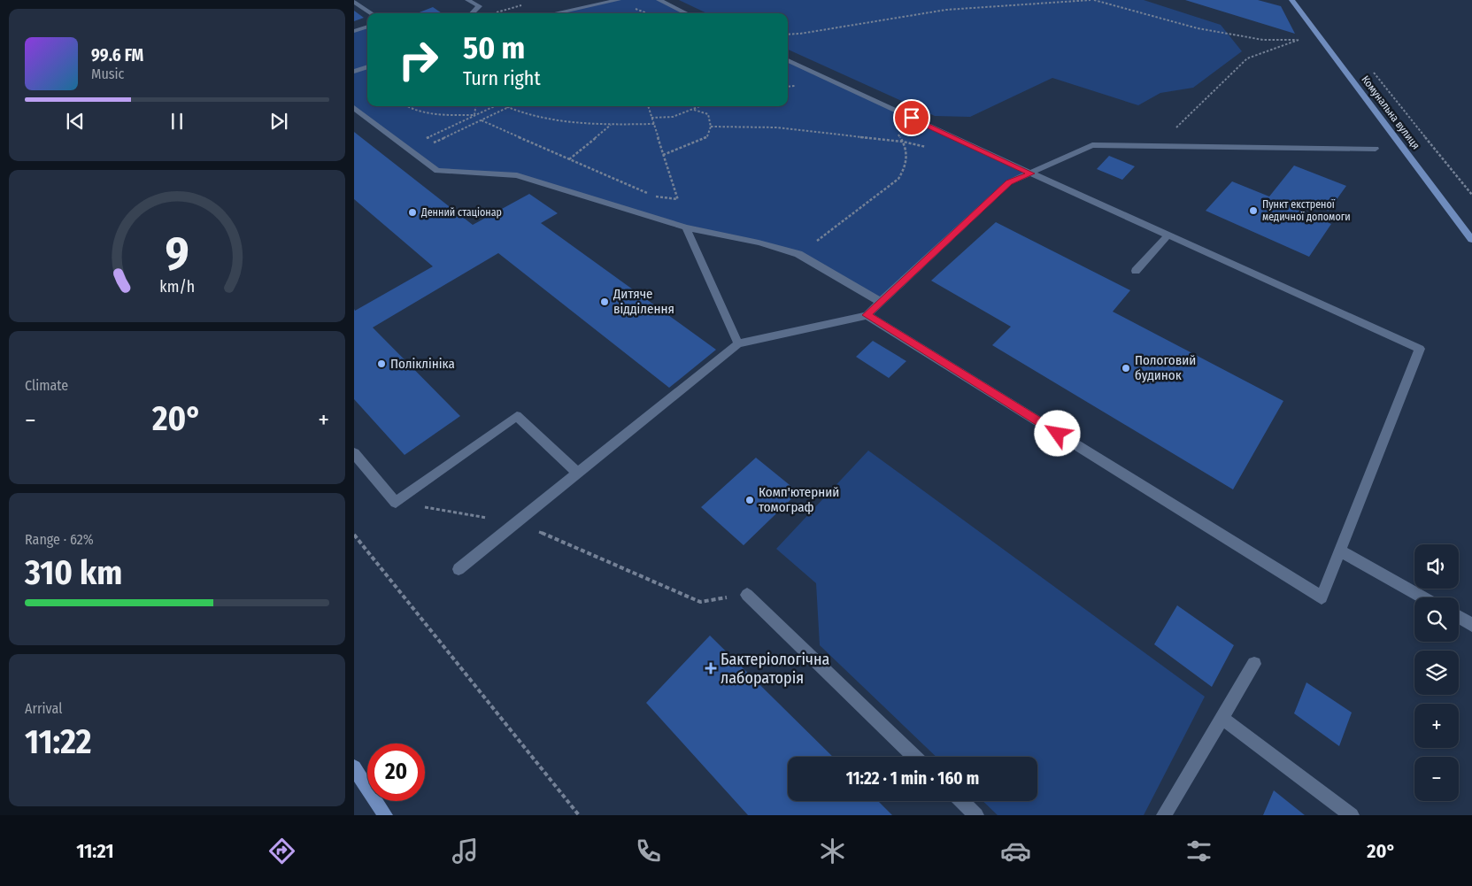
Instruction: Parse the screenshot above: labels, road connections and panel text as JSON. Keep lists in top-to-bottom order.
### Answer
{
  "streets": {
    "street": ["Комунальна вулиця"]
  },
  "places": {
    "other": [
      "Пункт екстреної медичної допомоги",
      "Денний стаціонар",
      "Дитяче відділення",
      "Поліклініка",
      "Пологовий будинок",
      "Комп'ютерний томограф"
    ],
    "health": ["Бактеріологічна лабораторія"]
  },
  "page": {
    "turn": ["50 m", "Turn right"],
    "song": ["99.6 FM", "Music"],
    "tile": [
      "Climate",
      ["Range · 62%", "310 km"],
      ["Arrival", "11:22"]
    ],
    "heat": ["−", "20°", "+"],
    "map_buttons": ["+", "−"],
    "limit": "20",
    "trip": "11:22 · 1 min · 160 m",
    "tabs": ["11:21", "20°"],
    "gauge": ["9", "km/h"]
  }
}
